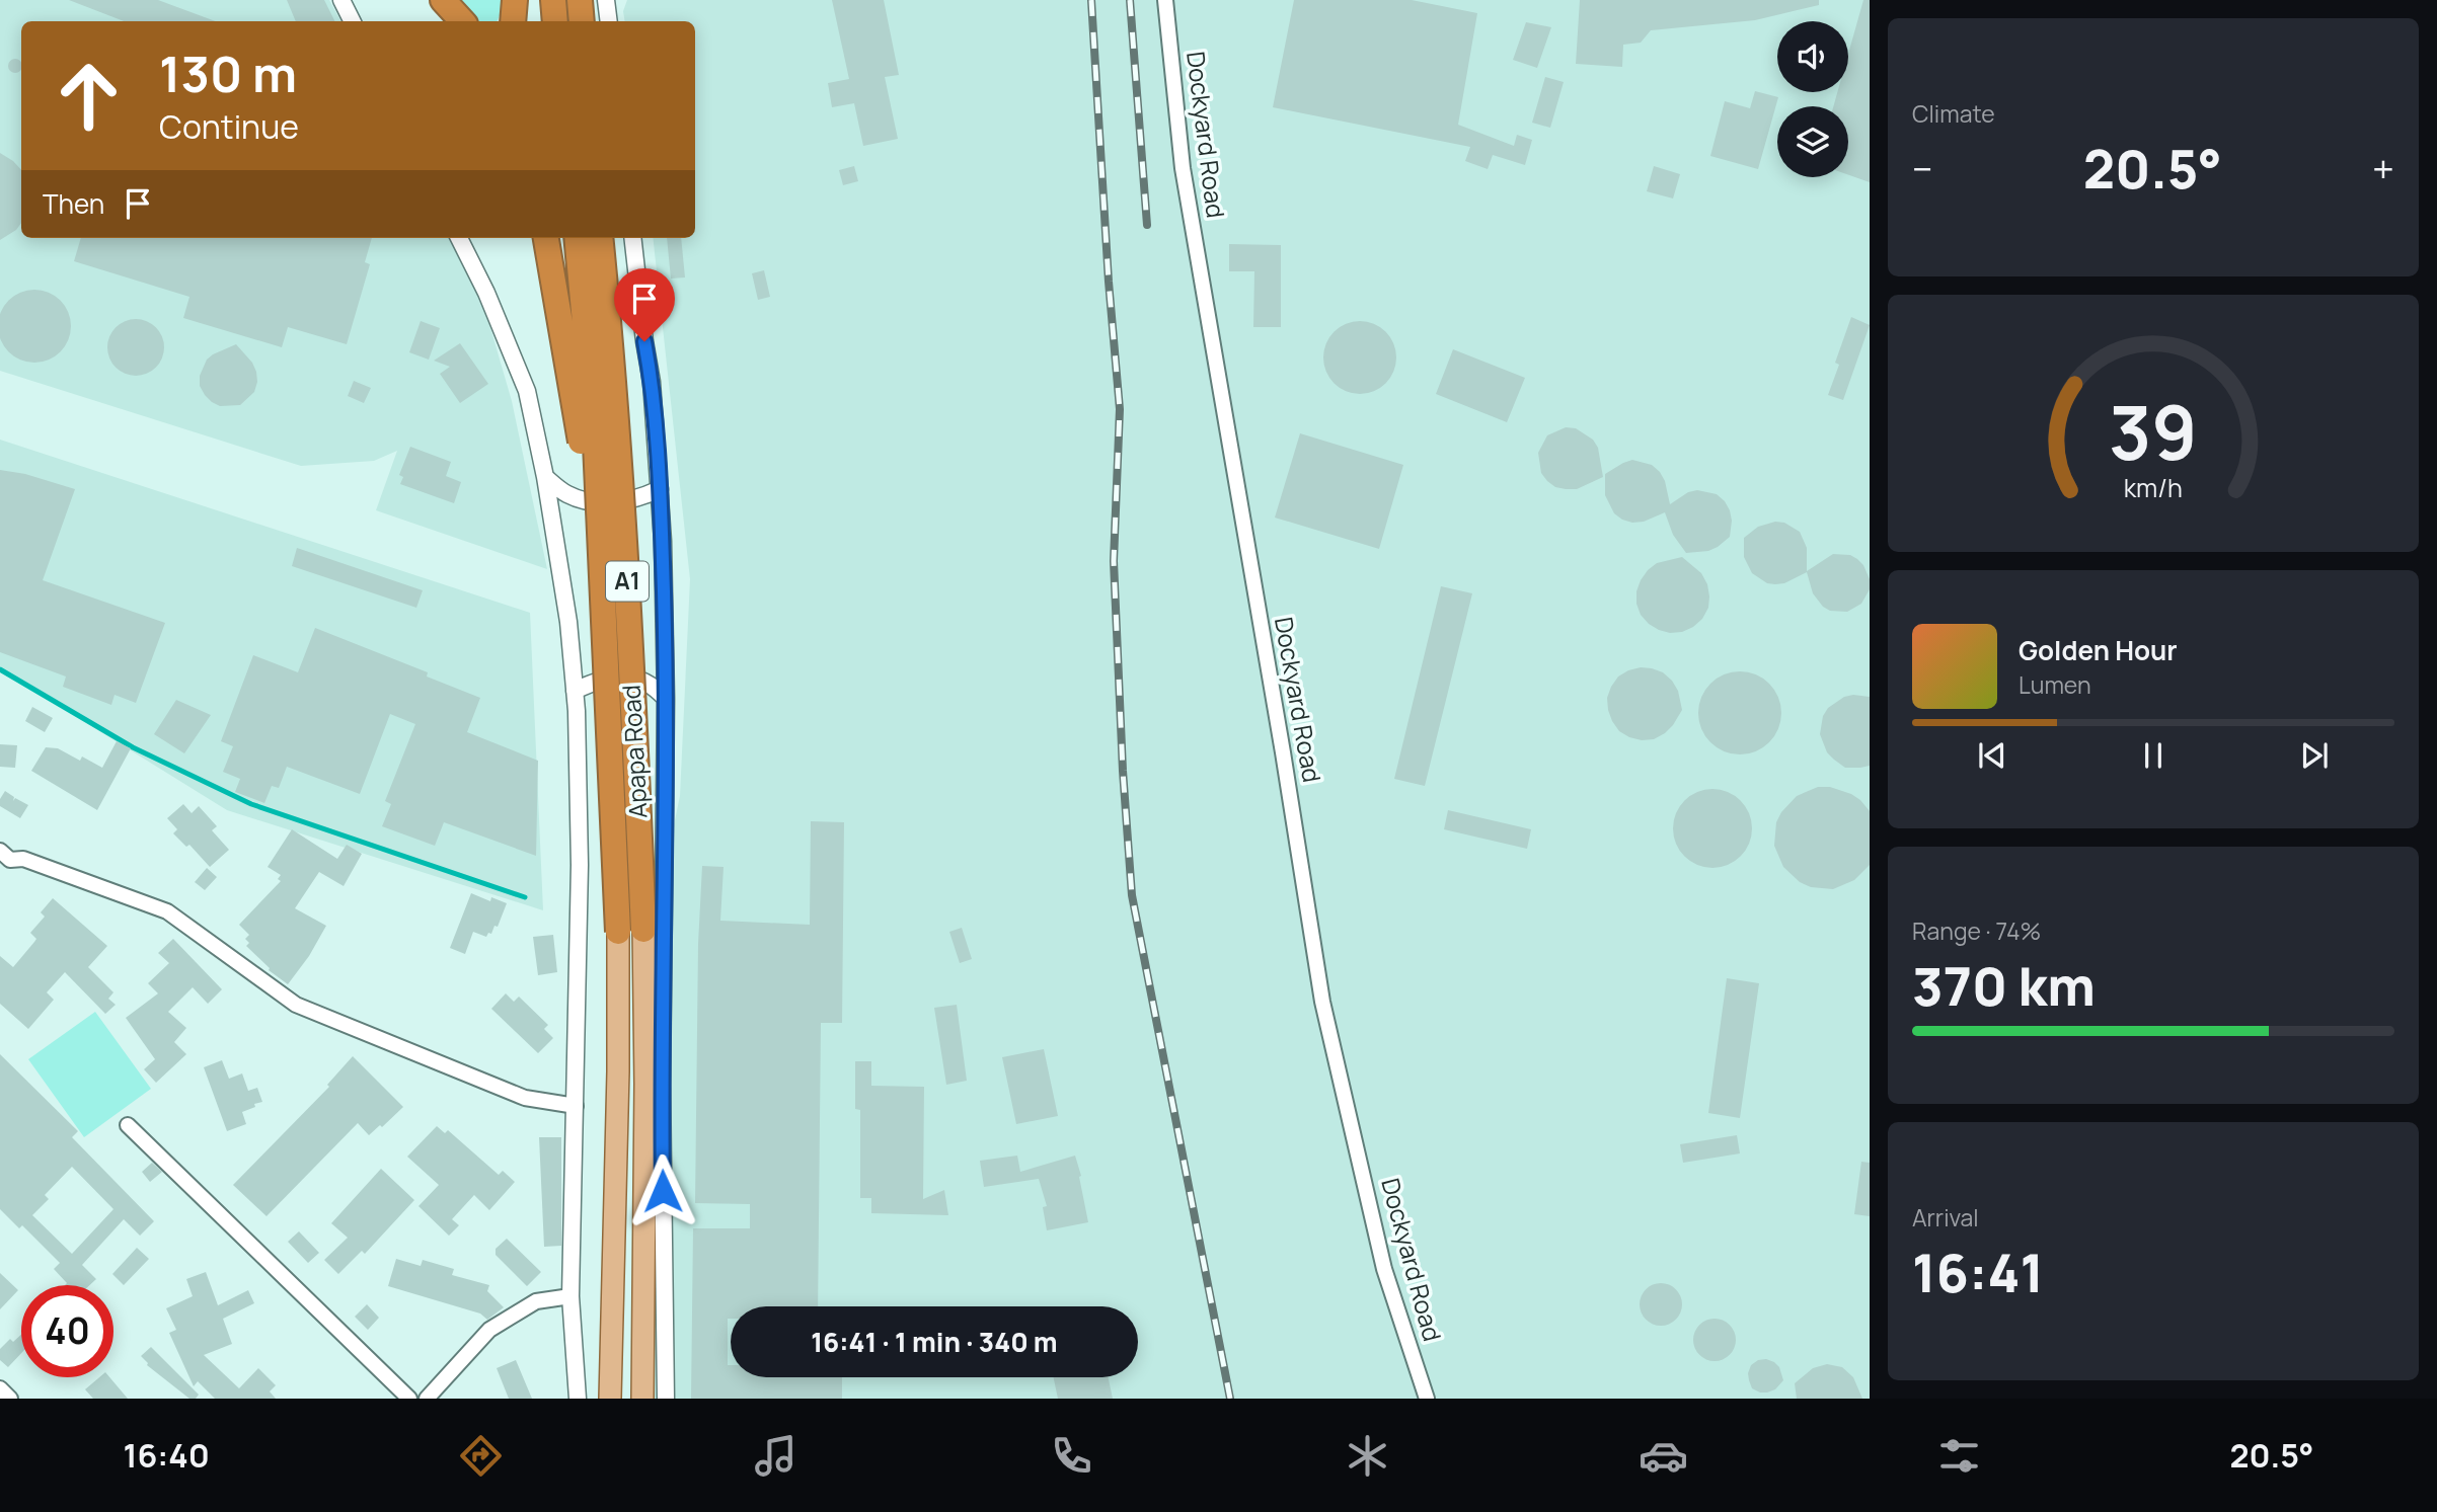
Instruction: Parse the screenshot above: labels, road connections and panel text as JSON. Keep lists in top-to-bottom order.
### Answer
{
  "streets": {
    "highway": ["A1", "Apapa Road"],
    "street": ["Dockyard Road"]
  },
  "page": {
    "tile": [
      "Climate",
      ["Range · 74%", "370 km"],
      ["Arrival", "16:41"]
    ],
    "turn": ["130 m", "Continue"],
    "heat": ["−", "20.5°", "+"],
    "then": "Then",
    "song": ["Golden Hour", "Lumen"],
    "limit": "40",
    "trip": "16:41 · 1 min · 340 m",
    "tabs": ["16:40", "20.5°"],
    "gauge": ["39", "km/h"]
  }
}
